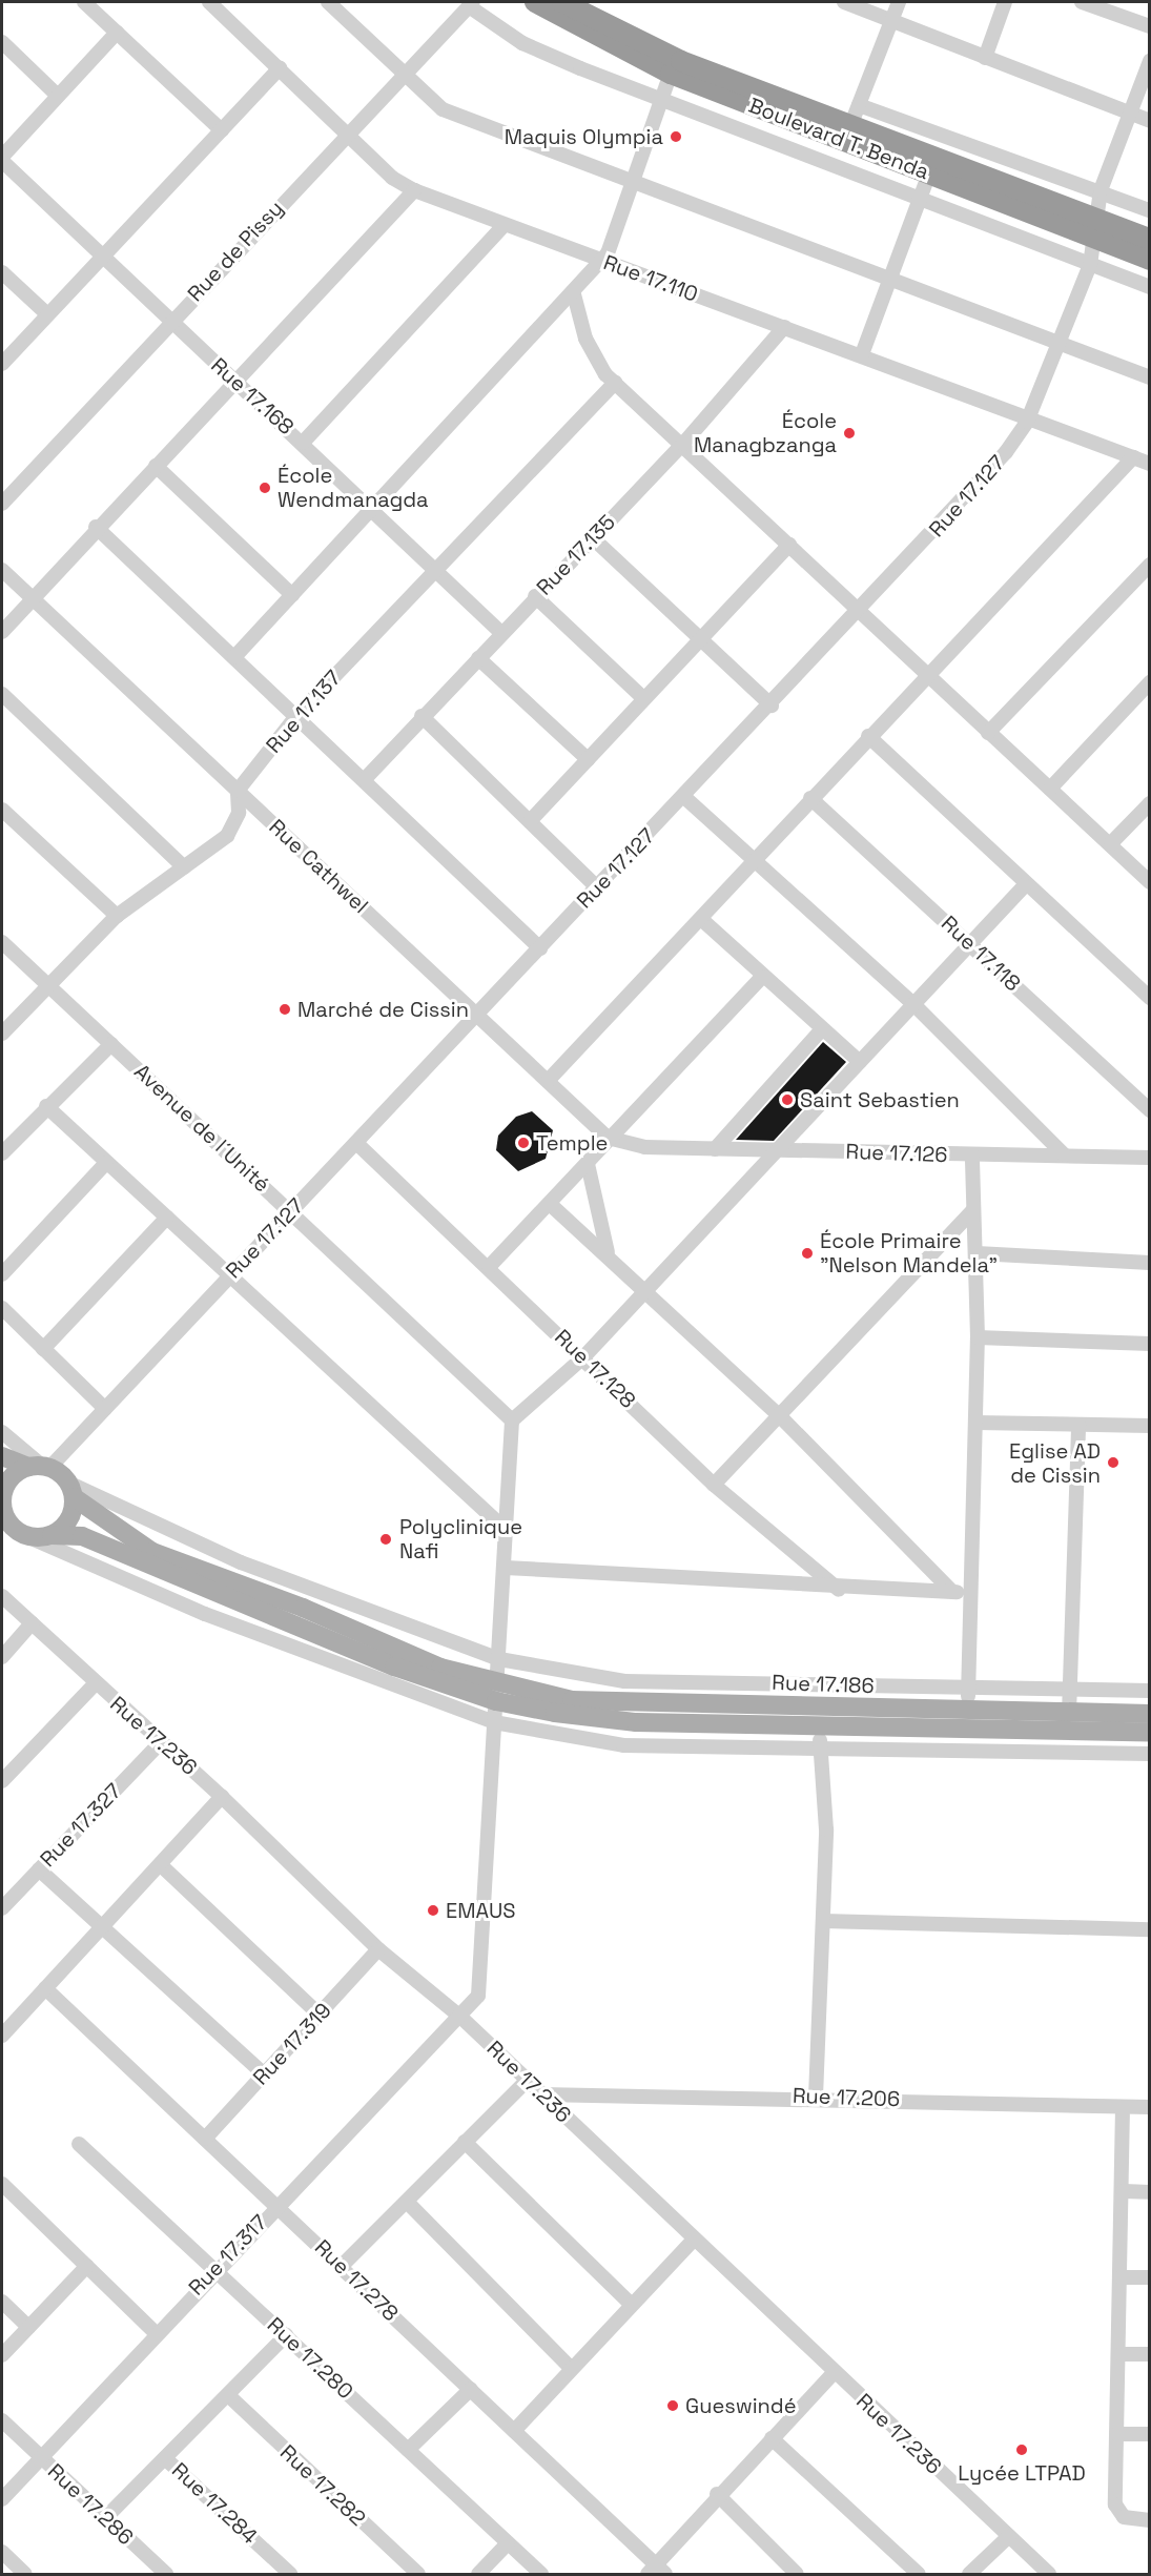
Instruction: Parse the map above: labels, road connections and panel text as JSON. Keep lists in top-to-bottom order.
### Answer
{
  "streets": {
    "highway": ["Boulevard T. Benda"],
    "main road": ["Rue 17.186"],
    "street": [
      "Rue de Pissy",
      "Rue 17.110",
      "Rue 17.168",
      "Rue 17.127",
      "Rue 17.135",
      "Rue 17.137",
      "Rue Cathwel",
      "Rue 17.118",
      "Avenue de l´Unité",
      "Rue 17.126",
      "Rue 17.128",
      "Rue 17.236",
      "Rue 17.327",
      "Rue 17.319",
      "Rue 17.206",
      "Rue 17.317",
      "Rue 17.278",
      "Rue 17.280",
      "Rue 17.282",
      "Rue 17.284",
      "Rue 17.286"
    ]
  },
  "crossings": [
    ["Boulevard T. Benda", "Rue 17.127"],
    ["Rue de Pissy", "Rue 17.110"],
    ["Rue de Pissy", "Rue 17.168"],
    ["Rue 17.110", "Rue 17.127"],
    ["Rue 17.110", "Rue 17.135"],
    ["Rue 17.168", "Rue 17.135"],
    ["Rue 17.168", "Rue 17.137"],
    ["Rue 17.127", "Rue Cathwel"],
    ["Rue 17.127", "Avenue de l´Unité"],
    ["Rue 17.127", "Rue 17.128"],
    ["Rue 17.137", "Rue Cathwel"],
    ["Rue Cathwel", "Rue 17.126"],
    ["Avenue de l´Unité", "Rue 17.317"],
    ["Rue 17.186", "Rue 17.317"],
    ["Rue 17.236", "Rue 17.327"],
    ["Rue 17.236", "Rue 17.319"],
    ["Rue 17.236", "Rue 17.206"],
    ["Rue 17.236", "Rue 17.317"],
    ["Rue 17.319", "Rue 17.278"],
    ["Rue 17.317", "Rue 17.278"],
    ["Rue 17.317", "Rue 17.280"],
    ["Rue 17.317", "Rue 17.286"]
  ],
  "places": [
    "Maquis Olympia",
    "École Managbzanga",
    "École Wendmanagda",
    "Marché de Cissin",
    "Saint Sebastien",
    "Temple",
    "École Primaire \"Nelson Mandela\"",
    "Eglise AD de Cissin",
    "Polyclinique Nafi",
    "EMAUS",
    "Gueswindé",
    "Lycée LTPAD"
  ]
}
